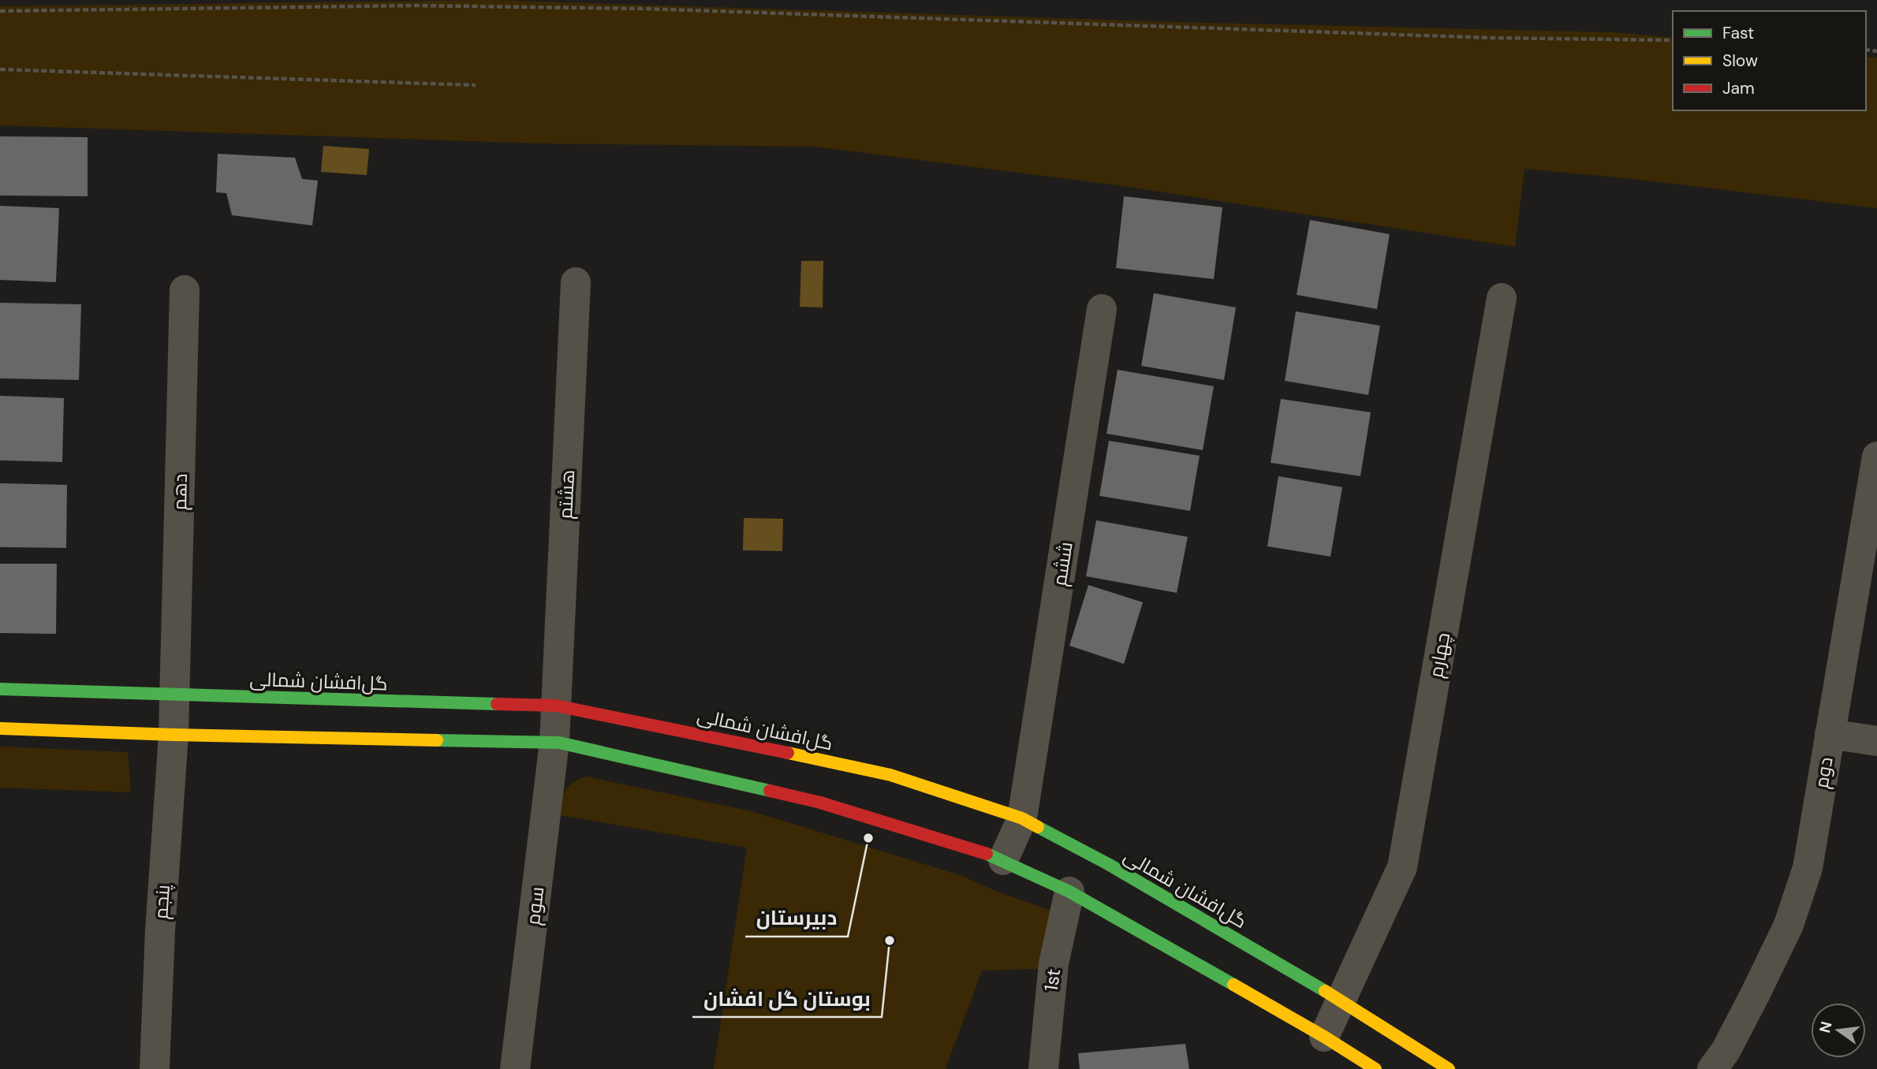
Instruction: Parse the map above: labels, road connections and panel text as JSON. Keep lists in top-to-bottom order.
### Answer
{
  "streets": {
    "main road": ["گل‌افشان شمالی"],
    "street": [
      "دهم",
      "هشتم",
      "ششم",
      "چهارم",
      "دوم",
      "پنجم",
      "سوم",
      "1st"
    ]
  },
  "crossings": [
    ["دهم", "گل‌افشان شمالی"],
    ["دهم", "پنجم"],
    ["هشتم", "گل‌افشان شمالی"],
    ["هشتم", "سوم"],
    ["ششم", "گل‌افشان شمالی"],
    ["چهارم", "گل‌افشان شمالی"]
  ],
  "places": ["دبیرستان", "بوستان گل افشان"],
  "legend": ["Fast", "Slow", "Jam"],
  "north": "left"
}
